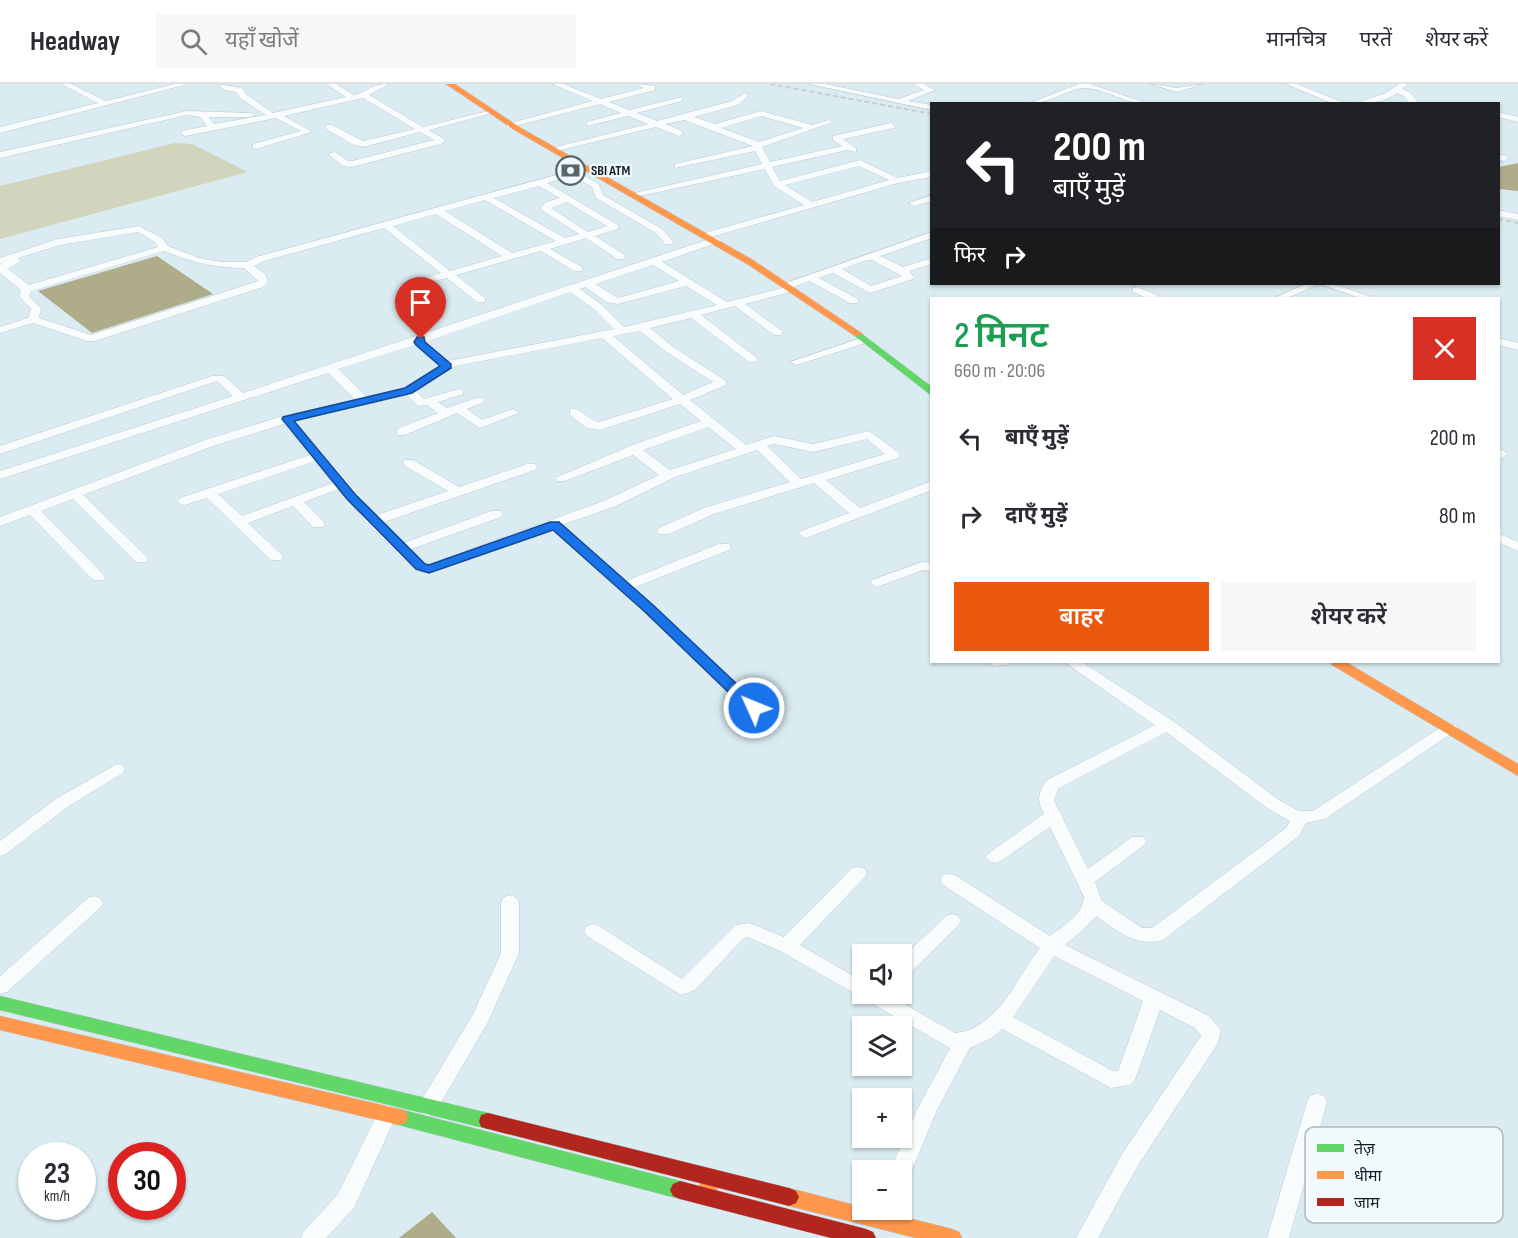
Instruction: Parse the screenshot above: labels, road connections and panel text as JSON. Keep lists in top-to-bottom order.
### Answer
{
  "places": {
    "bank": ["SBI ATM"]
  },
  "legend": ["तेज़", "धीमा", "जाम"],
  "page": {
    "header": "Headway",
    "search": "यहाँ खोजें",
    "nav": ["मानचित्र", "परतें", "शेयर करें"],
    "turn": ["200 m", "बाएँ मुड़ें"],
    "then": "फिर",
    "heading": ["2 मिनट", "660 m · 20:06"],
    "list": [
      {
        "name": "बाएँ मुड़ें",
        "value": "200 m"
      },
      {
        "name": "दाएँ मुड़ें",
        "value": "80 m"
      }
    ],
    "buttons": ["बाहर", "शेयर करें"],
    "map_buttons": ["+", "−"],
    "speed": "23 km/h",
    "limit": "30"
  }
}
